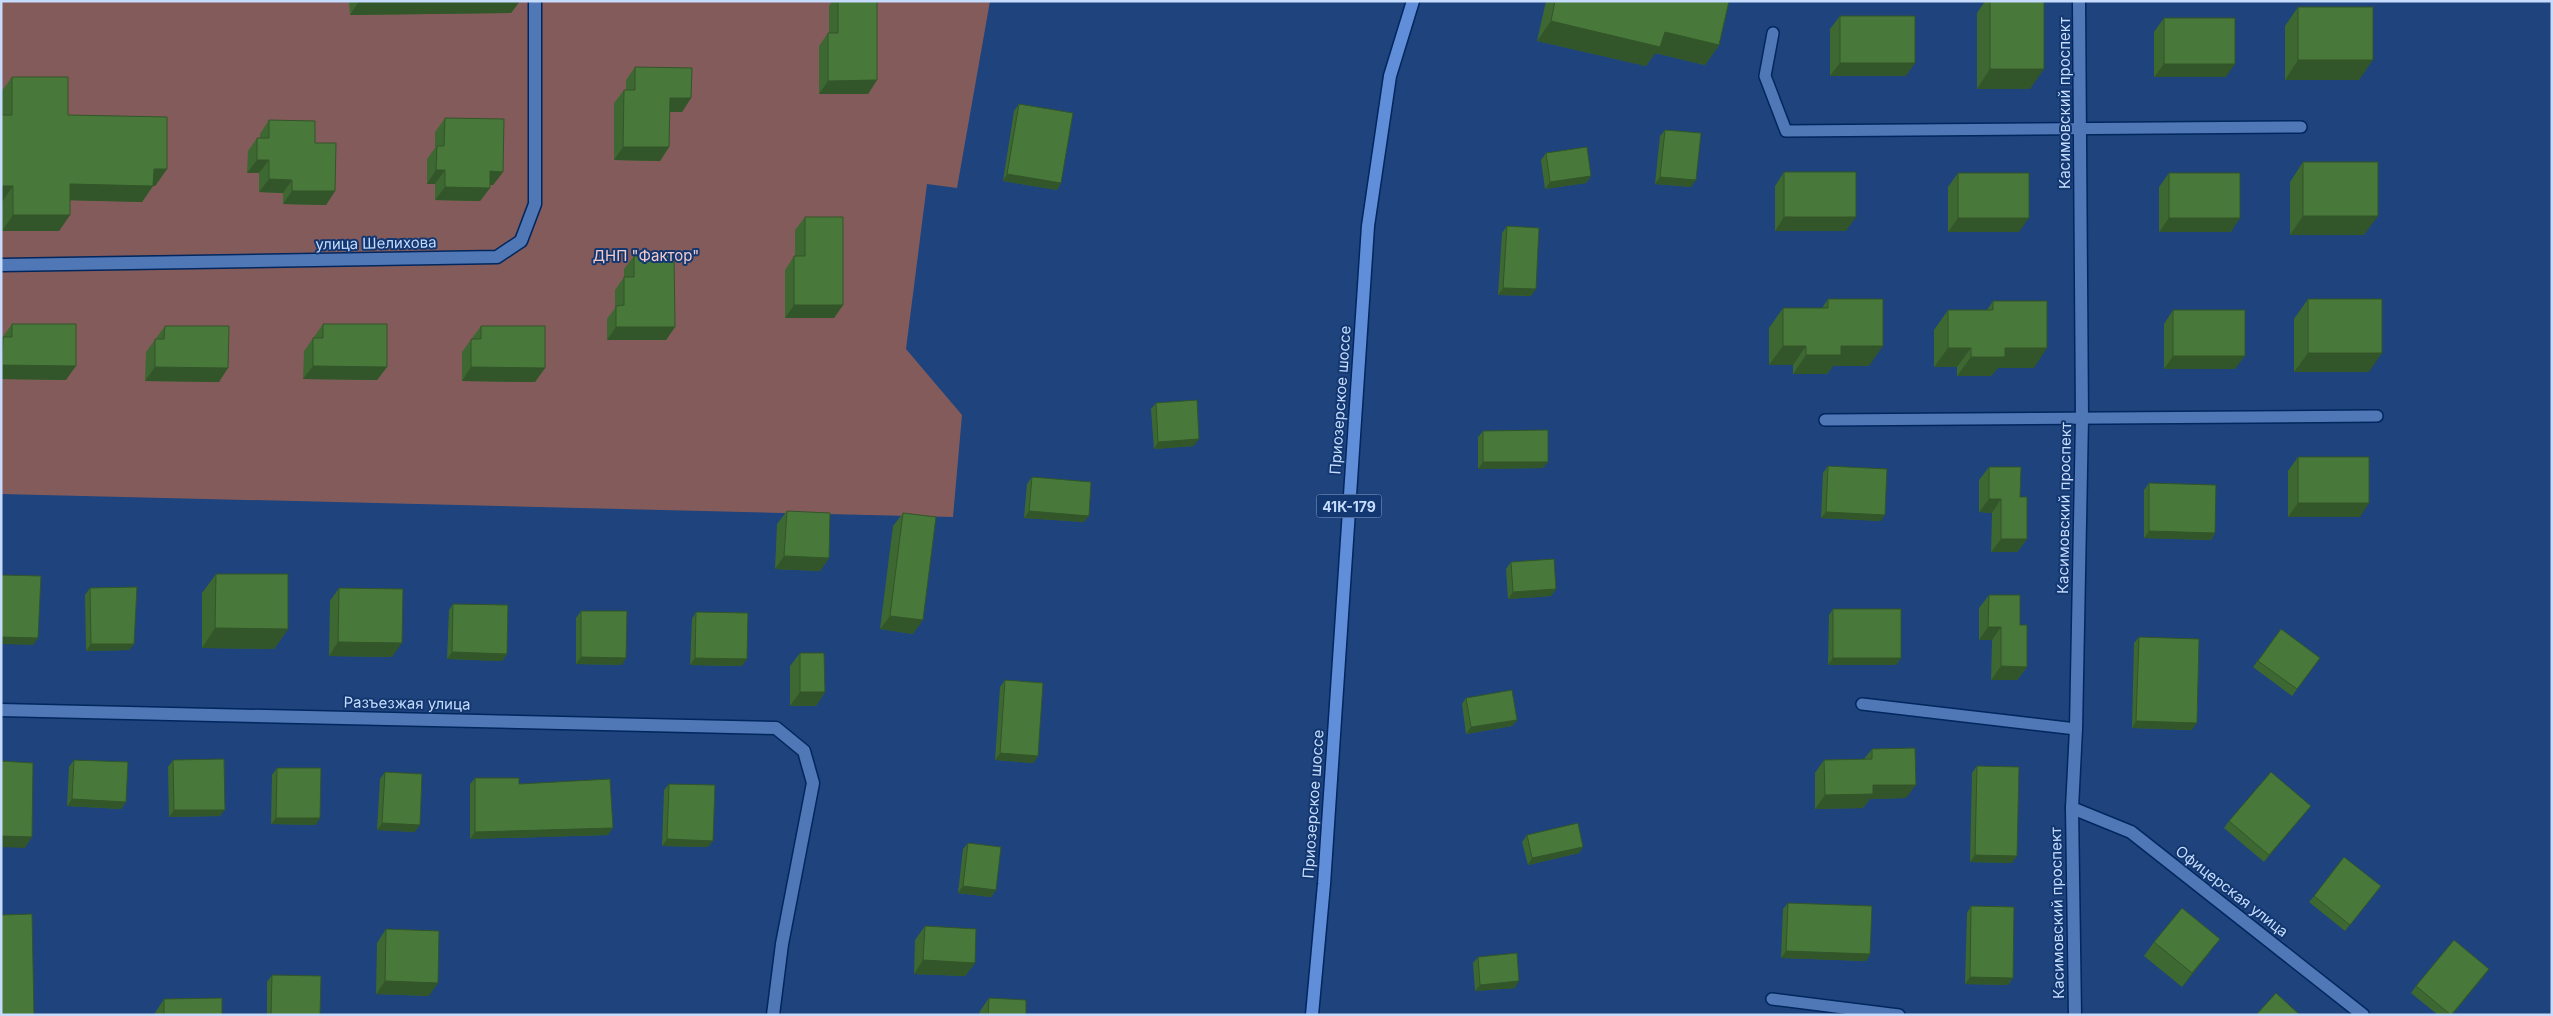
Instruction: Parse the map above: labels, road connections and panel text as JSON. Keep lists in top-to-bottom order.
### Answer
{
  "streets": {
    "main road": ["Приозерское шоссе", "41К-179"],
    "street": [
      "Касимовский проспект",
      "улица Шелихова",
      "Разъезжая улица",
      "Офицерская улица"
    ]
  },
  "crossings": [
    ["Касимовский проспект", "Офицерская улица"]
  ],
  "parks": ["ДНП \"Фактор\""]
}
